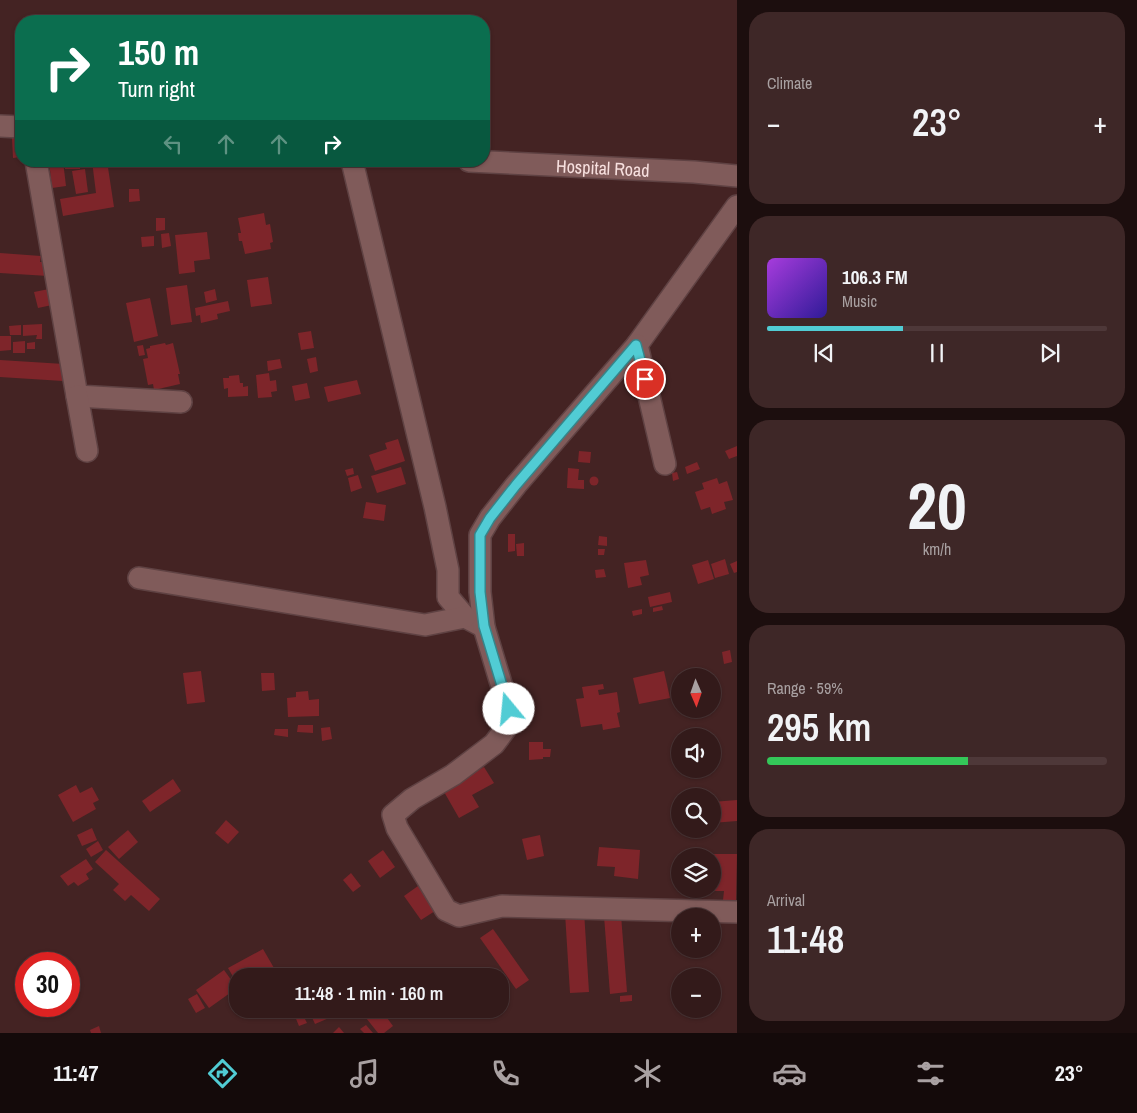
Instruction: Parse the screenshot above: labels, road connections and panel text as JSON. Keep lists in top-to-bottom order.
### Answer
{
  "streets": {
    "street": ["Hospital Road"]
  },
  "north": "bottom",
  "page": {
    "tile": [
      "Climate",
      ["20", "km/h"],
      ["Range · 59%", "295 km"],
      ["Arrival", "11:48"]
    ],
    "turn": ["150 m", "Turn right"],
    "heat": ["−", "23°", "+"],
    "song": ["106.3 FM", "Music"],
    "map_buttons": ["+", "−"],
    "limit": "30",
    "trip": "11:48 · 1 min · 160 m",
    "tabs": ["11:47", "23°"]
  }
}
